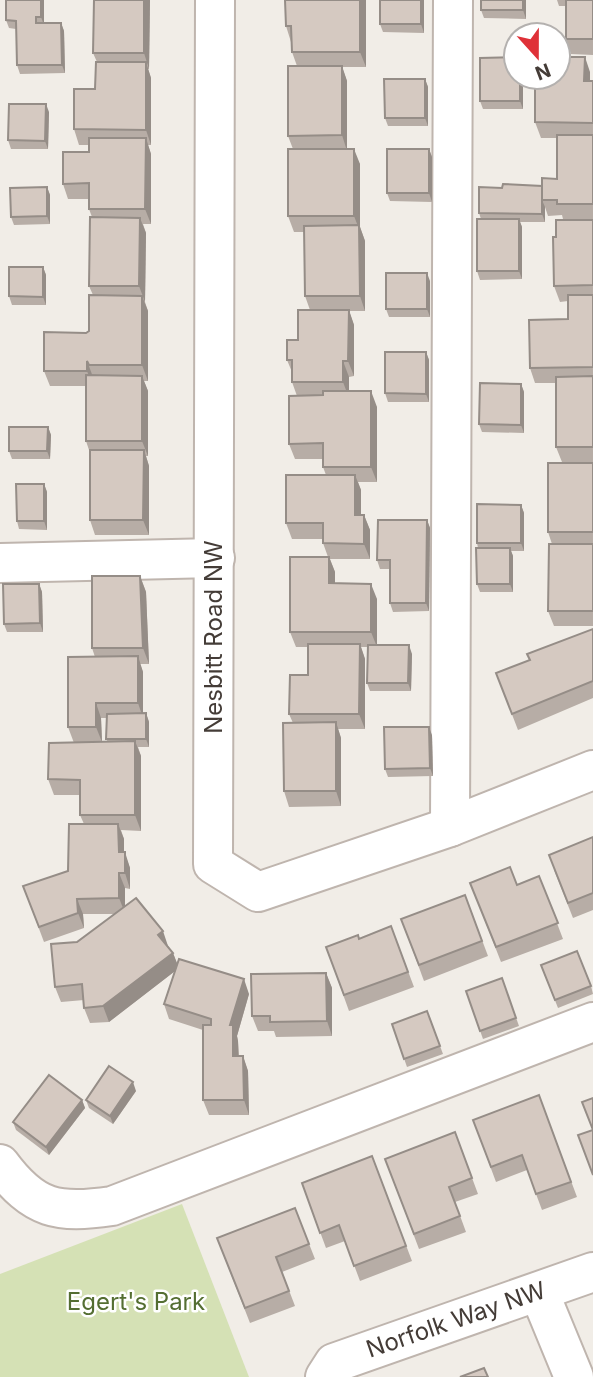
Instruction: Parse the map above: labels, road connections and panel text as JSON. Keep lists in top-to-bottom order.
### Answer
{
  "streets": {
    "street": ["Nesbitt Road NW", "Norfolk Way NW"]
  },
  "parks": ["Egert's Park"],
  "north": "bottom"
}
